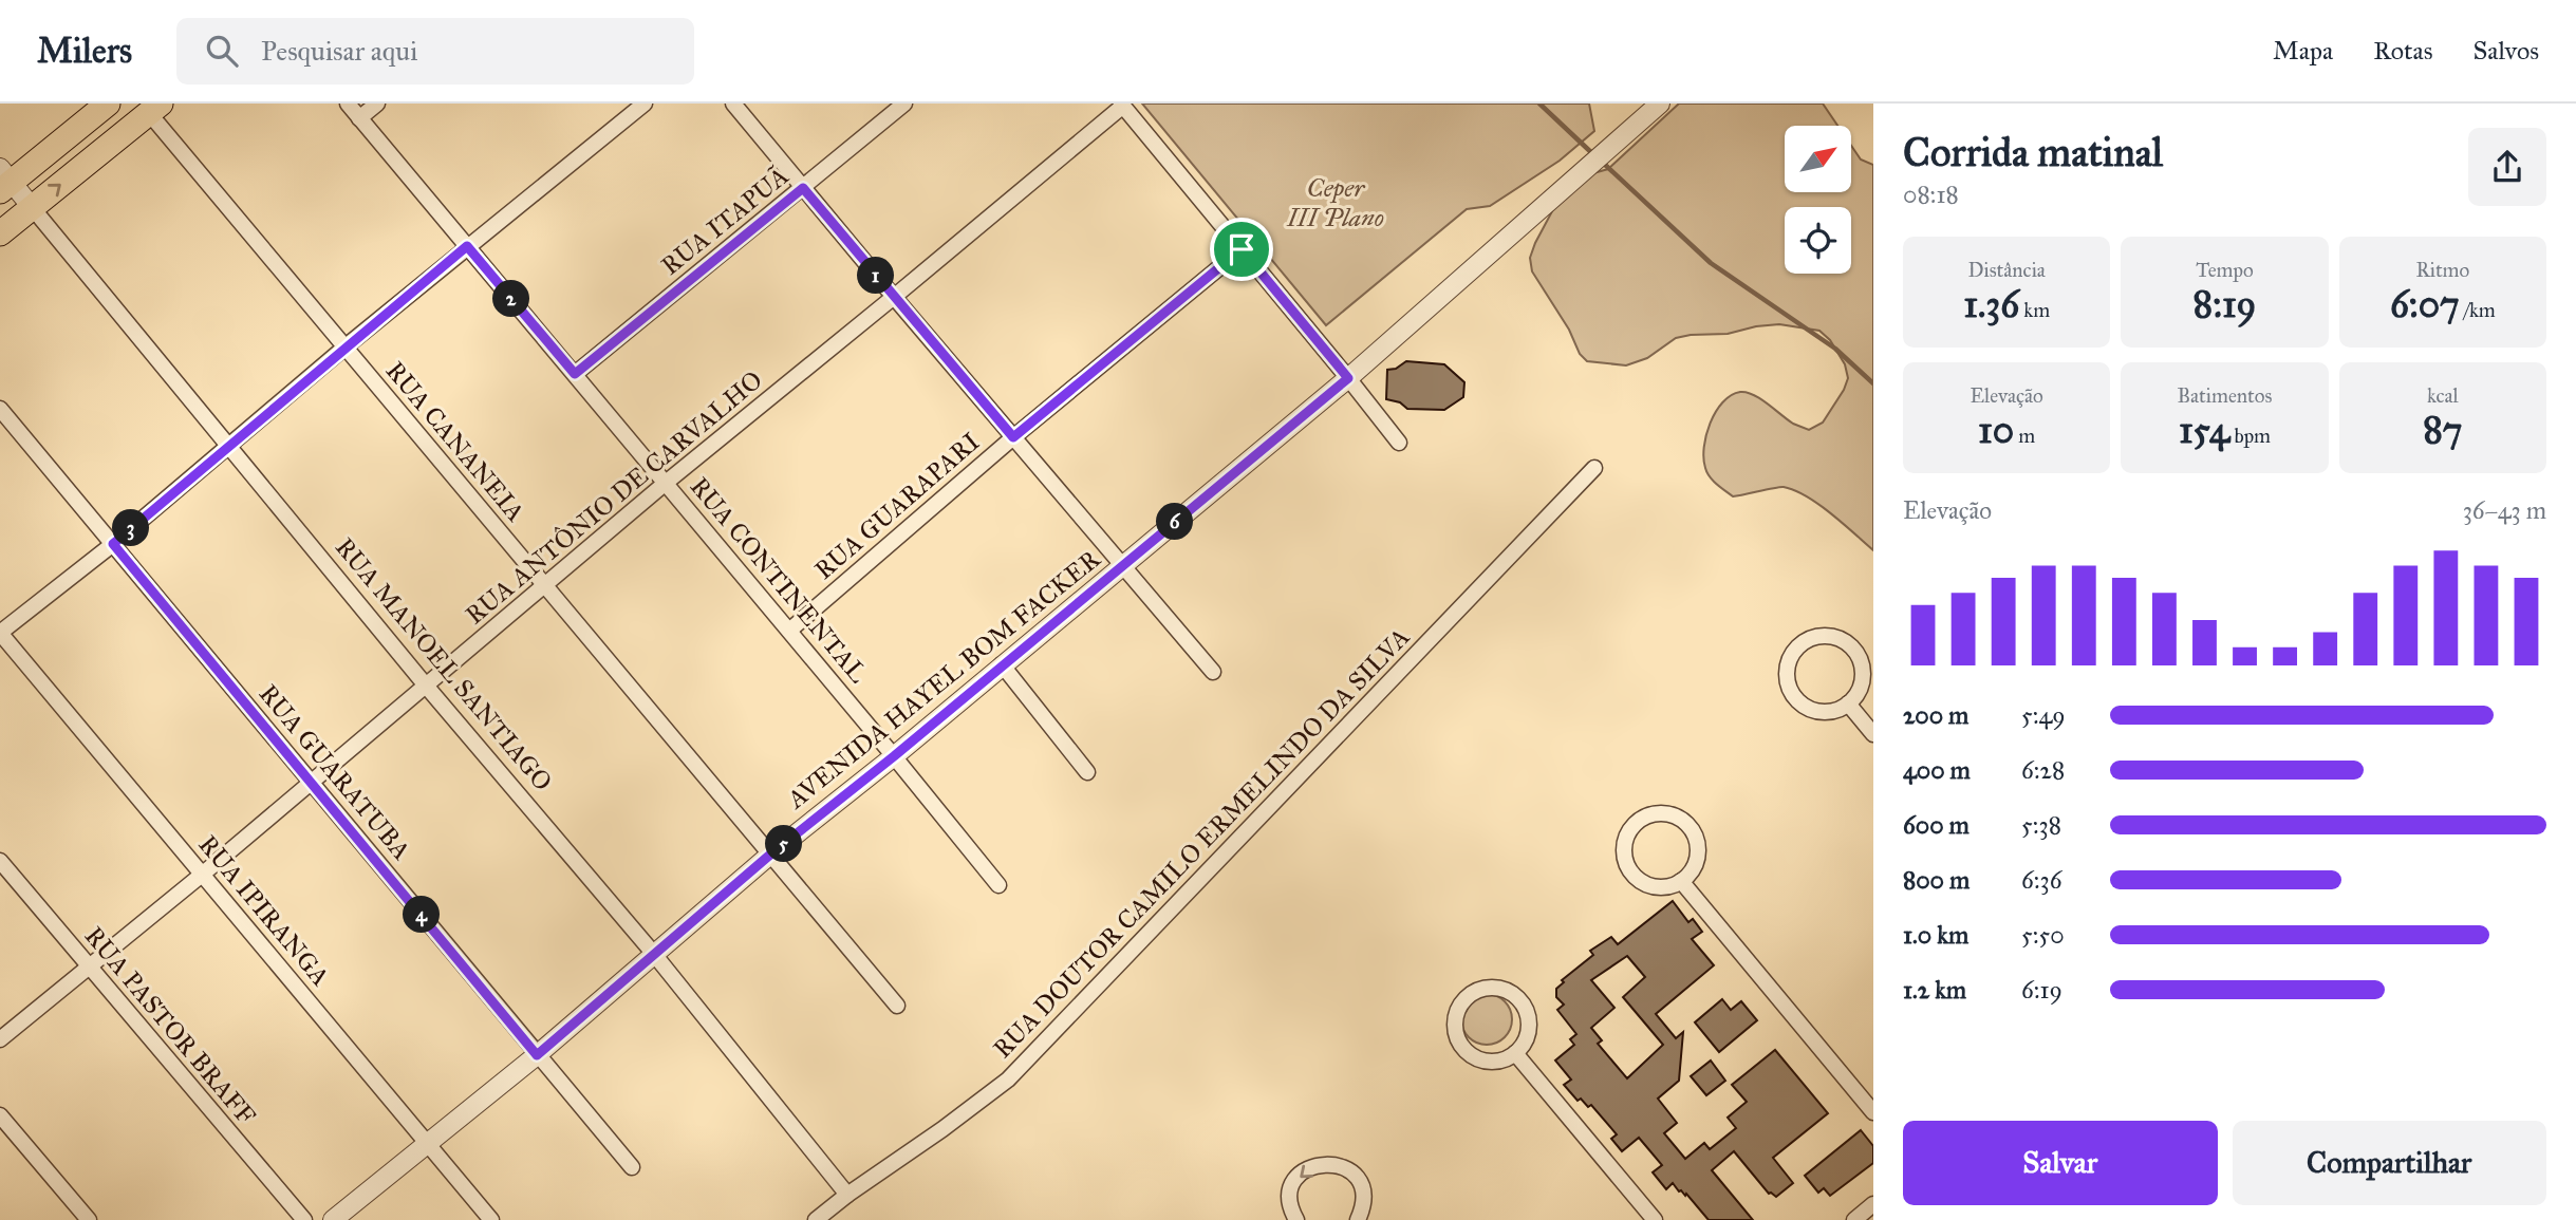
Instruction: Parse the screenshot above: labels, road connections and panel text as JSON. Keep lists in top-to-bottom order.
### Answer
{
  "streets": {
    "street": [
      "RUA ITAPUÃ",
      "RUA CANANEIA",
      "RUA ANTÔNIO DE CARVALHO",
      "RUA GUARAPARI",
      "RUA CONTINENTAL",
      "RUA MANOEL SANTIAGO",
      "AVENIDA HAYEL BOM FACKER",
      "RUA GUARATUBA",
      "RUA DOUTOR CAMILO ERMELINDO DA SILVA",
      "RUA IPIRANGA",
      "RUA PASTOR BRAFF"
    ]
  },
  "crossings": [
    ["RUA ITAPUÃ", "RUA CONTINENTAL"],
    ["RUA CANANEIA", "RUA ANTÔNIO DE CARVALHO"],
    ["RUA CANANEIA", "AVENIDA HAYEL BOM FACKER"],
    ["RUA ANTÔNIO DE CARVALHO", "RUA CONTINENTAL"],
    ["RUA ANTÔNIO DE CARVALHO", "RUA MANOEL SANTIAGO"],
    ["RUA ANTÔNIO DE CARVALHO", "RUA GUARATUBA"],
    ["RUA ANTÔNIO DE CARVALHO", "RUA IPIRANGA"],
    ["RUA ANTÔNIO DE CARVALHO", "RUA PASTOR BRAFF"],
    ["RUA GUARAPARI", "RUA CONTINENTAL"],
    ["RUA CONTINENTAL", "AVENIDA HAYEL BOM FACKER"],
    ["RUA MANOEL SANTIAGO", "AVENIDA HAYEL BOM FACKER"],
    ["RUA MANOEL SANTIAGO", "RUA DOUTOR CAMILO ERMELINDO DA SILVA"],
    ["AVENIDA HAYEL BOM FACKER", "RUA GUARATUBA"],
    ["AVENIDA HAYEL BOM FACKER", "RUA IPIRANGA"]
  ],
  "parks": ["Ceper III Plano"],
  "north": "top right",
  "page": {
    "header": "Milers",
    "search": "Pesquisar aqui",
    "nav": ["Mapa", "Rotas", "Salvos"],
    "heading": ["Corrida matinal", "08:18"],
    "stats": [
      ["Distância", "1.36 km"],
      ["Tempo", "8:19"],
      ["Ritmo", "6:07 /km"],
      ["Elevação", "10 m"],
      ["Batimentos", "154 bpm"],
      ["kcal", "87"]
    ],
    "pins": [
      "1",
      "2",
      "6",
      "3",
      "5",
      "4"
    ],
    "chart": ["Elevação", "36–43 m"],
    "list": [
      {
        "name": "200 m",
        "note": "5:49"
      },
      {
        "name": "400 m",
        "note": "6:28"
      },
      {
        "name": "600 m",
        "note": "5:38"
      },
      {
        "name": "800 m",
        "note": "6:36"
      },
      {
        "name": "1.0 km",
        "note": "5:50"
      },
      {
        "name": "1.2 km",
        "note": "6:19"
      }
    ],
    "buttons": ["Salvar", "Compartilhar"]
  }
}
